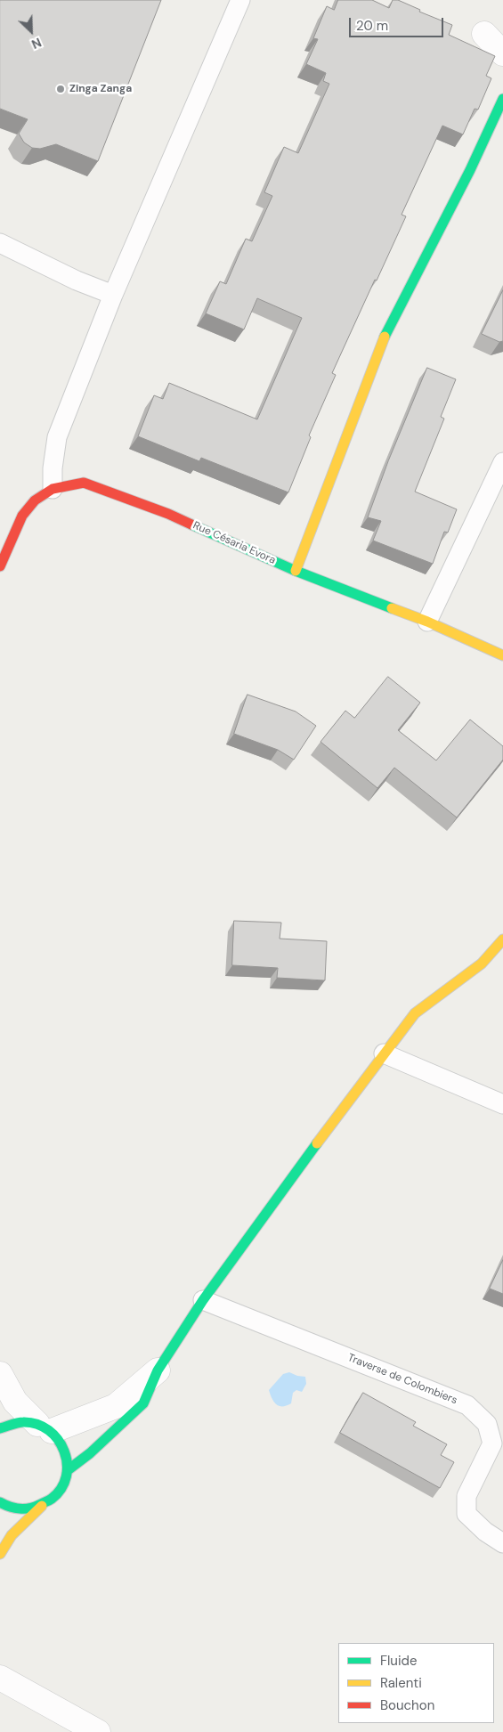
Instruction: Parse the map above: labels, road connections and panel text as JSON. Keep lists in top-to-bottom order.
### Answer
{
  "streets": {
    "street": ["Rue Césaria Evora"],
    "lane": ["Traverse de Colombiers"]
  },
  "places": ["Zinga Zanga"],
  "legend": ["Fluide", "Ralenti", "Bouchon"],
  "scale_bar": "20 m",
  "north": "bottom right"
}
